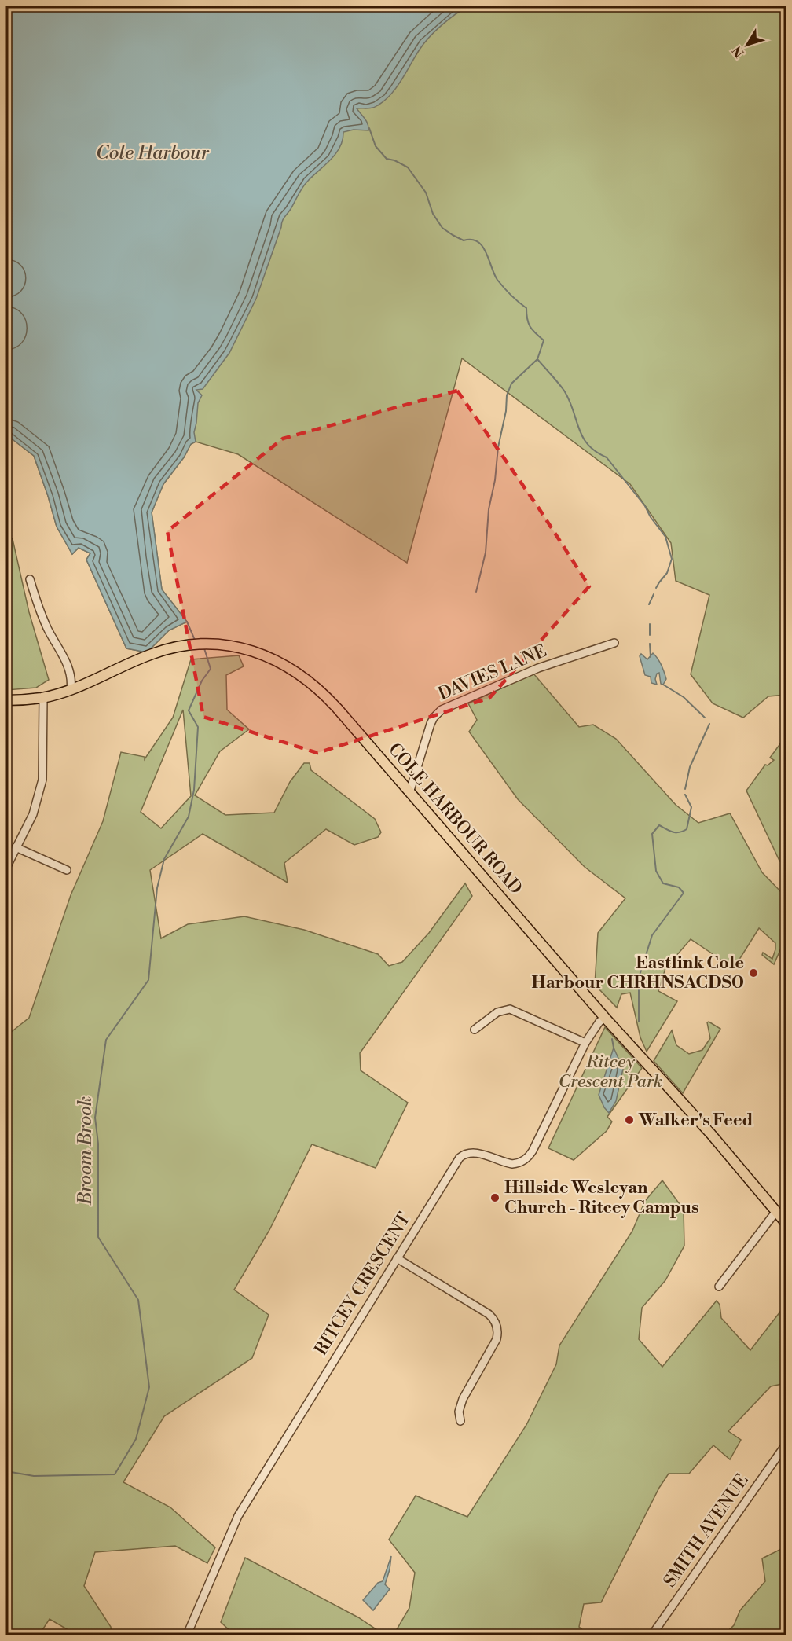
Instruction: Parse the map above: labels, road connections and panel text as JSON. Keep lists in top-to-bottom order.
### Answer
{
  "streets": {
    "main road": ["COLE HARBOUR ROAD"],
    "street": ["DAVIES LANE", "RITCEY CRESCENT", "SMITH AVENUE"]
  },
  "crossings": [
    ["DAVIES LANE", "COLE HARBOUR ROAD"],
    ["COLE HARBOUR ROAD", "RITCEY CRESCENT"]
  ],
  "water": ["Cole Harbour", "Broom Brook"],
  "parks": ["Ritcey Crescent Park"],
  "places": ["Eastlink Cole Harbour CHRHNSACDS0", "Walker's Feed", "Hillside Wesleyan Church - Ritcey Campus"],
  "north": "bottom left"
}
